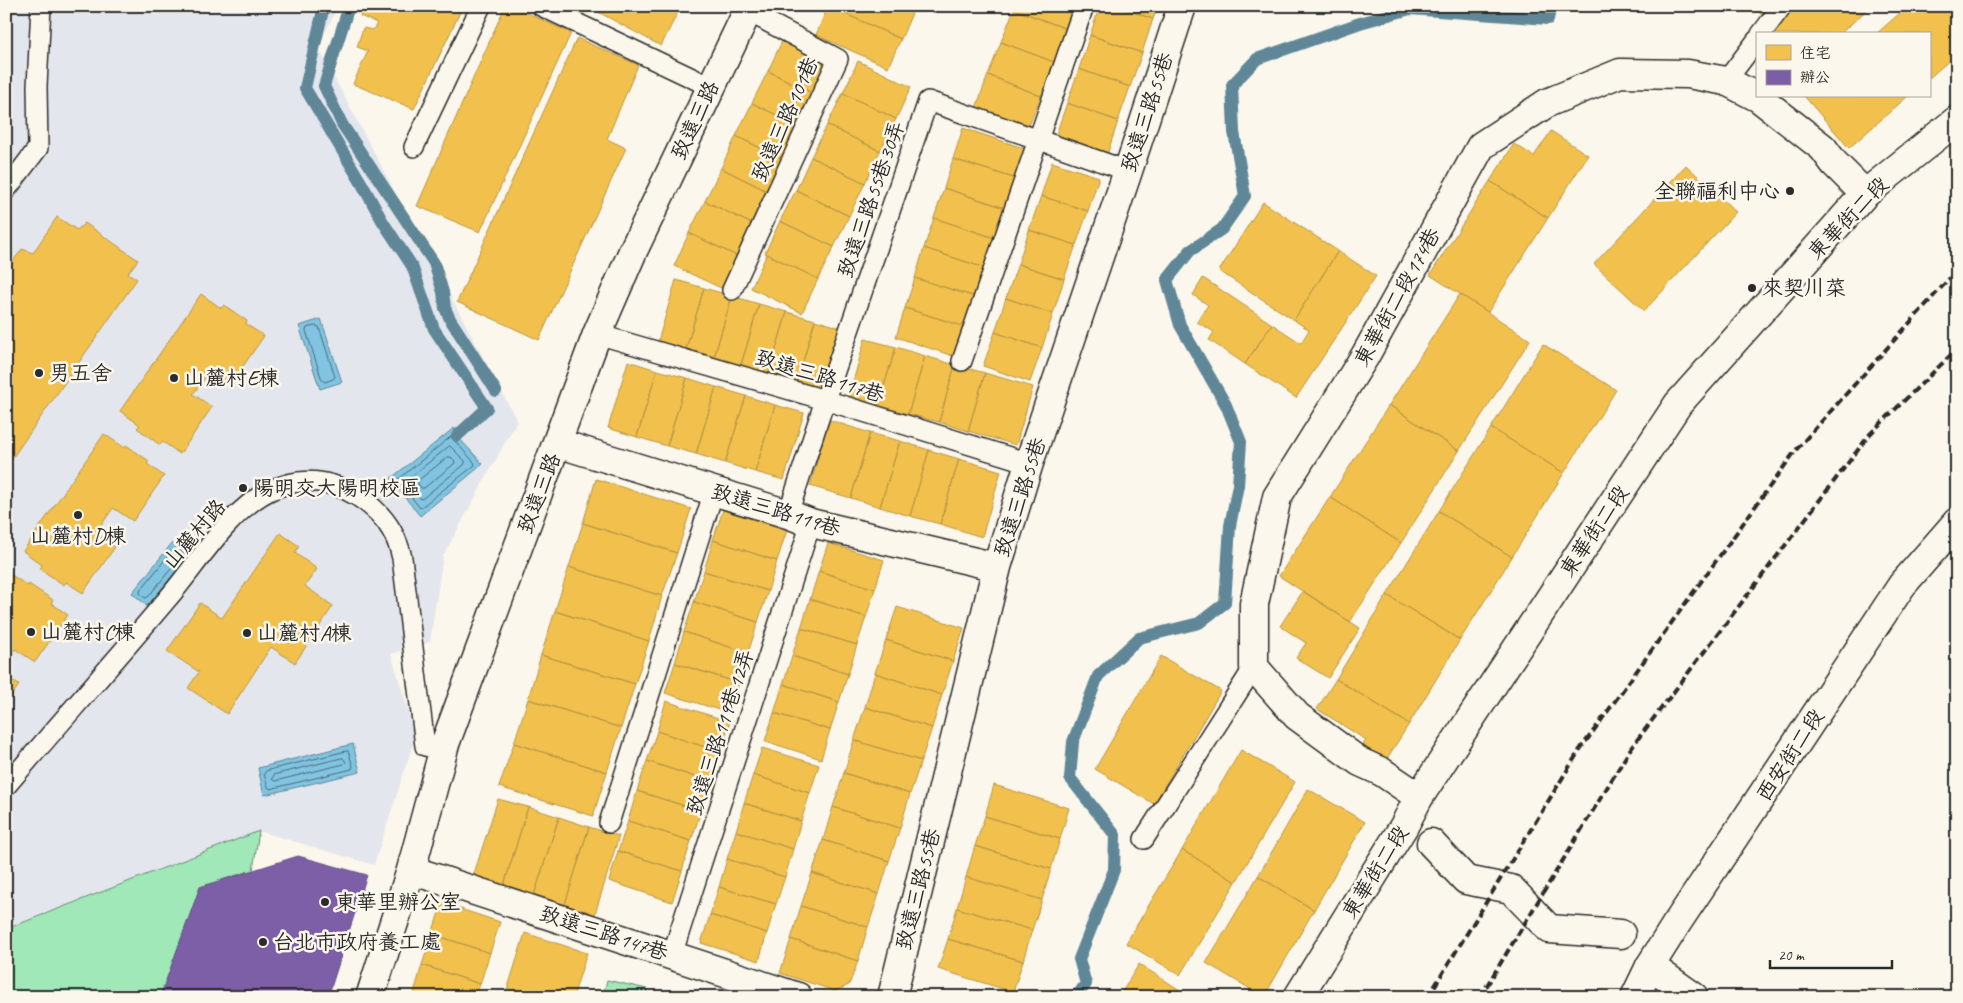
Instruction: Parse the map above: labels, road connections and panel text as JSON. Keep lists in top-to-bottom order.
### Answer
{
  "streets": {
    "street": [
      "致遠三路55巷",
      "致遠三路",
      "東華街二段",
      "東華街二段174巷",
      "致遠三路119巷",
      "西安街二段",
      "致遠三路147巷"
    ],
    "lane": [
      "致遠三路101巷",
      "致遠三路55巷30弄",
      "致遠三路117巷",
      "山麓村路",
      "致遠三路119巷12弄"
    ]
  },
  "crossings": [
    ["致遠三路55巷", "致遠三路55巷30弄"],
    ["致遠三路55巷", "致遠三路117巷"],
    ["致遠三路55巷", "致遠三路119巷"],
    ["致遠三路101巷", "致遠三路"],
    ["致遠三路", "致遠三路117巷"],
    ["致遠三路", "致遠三路119巷"],
    ["致遠三路", "山麓村路"],
    ["致遠三路", "致遠三路147巷"],
    ["致遠三路55巷30弄", "致遠三路117巷"],
    ["致遠三路55巷30弄", "致遠三路119巷"],
    ["致遠三路55巷30弄", "致遠三路119巷12弄"],
    ["東華街二段", "東華街二段174巷"],
    ["致遠三路119巷", "致遠三路119巷12弄"],
    ["致遠三路119巷12弄", "致遠三路147巷"]
  ],
  "places": [
    "全聯福利中心",
    "來契川菜",
    "男五舍",
    "山麓村E棟",
    "陽明交大陽明校區",
    "山麓村D棟",
    "山麓村C棟",
    "山麓村A棟",
    "東華里辦公室",
    "台北市政府養工處"
  ],
  "legend": ["住宅", "辦公"],
  "scale_bar": "20 m"
}
